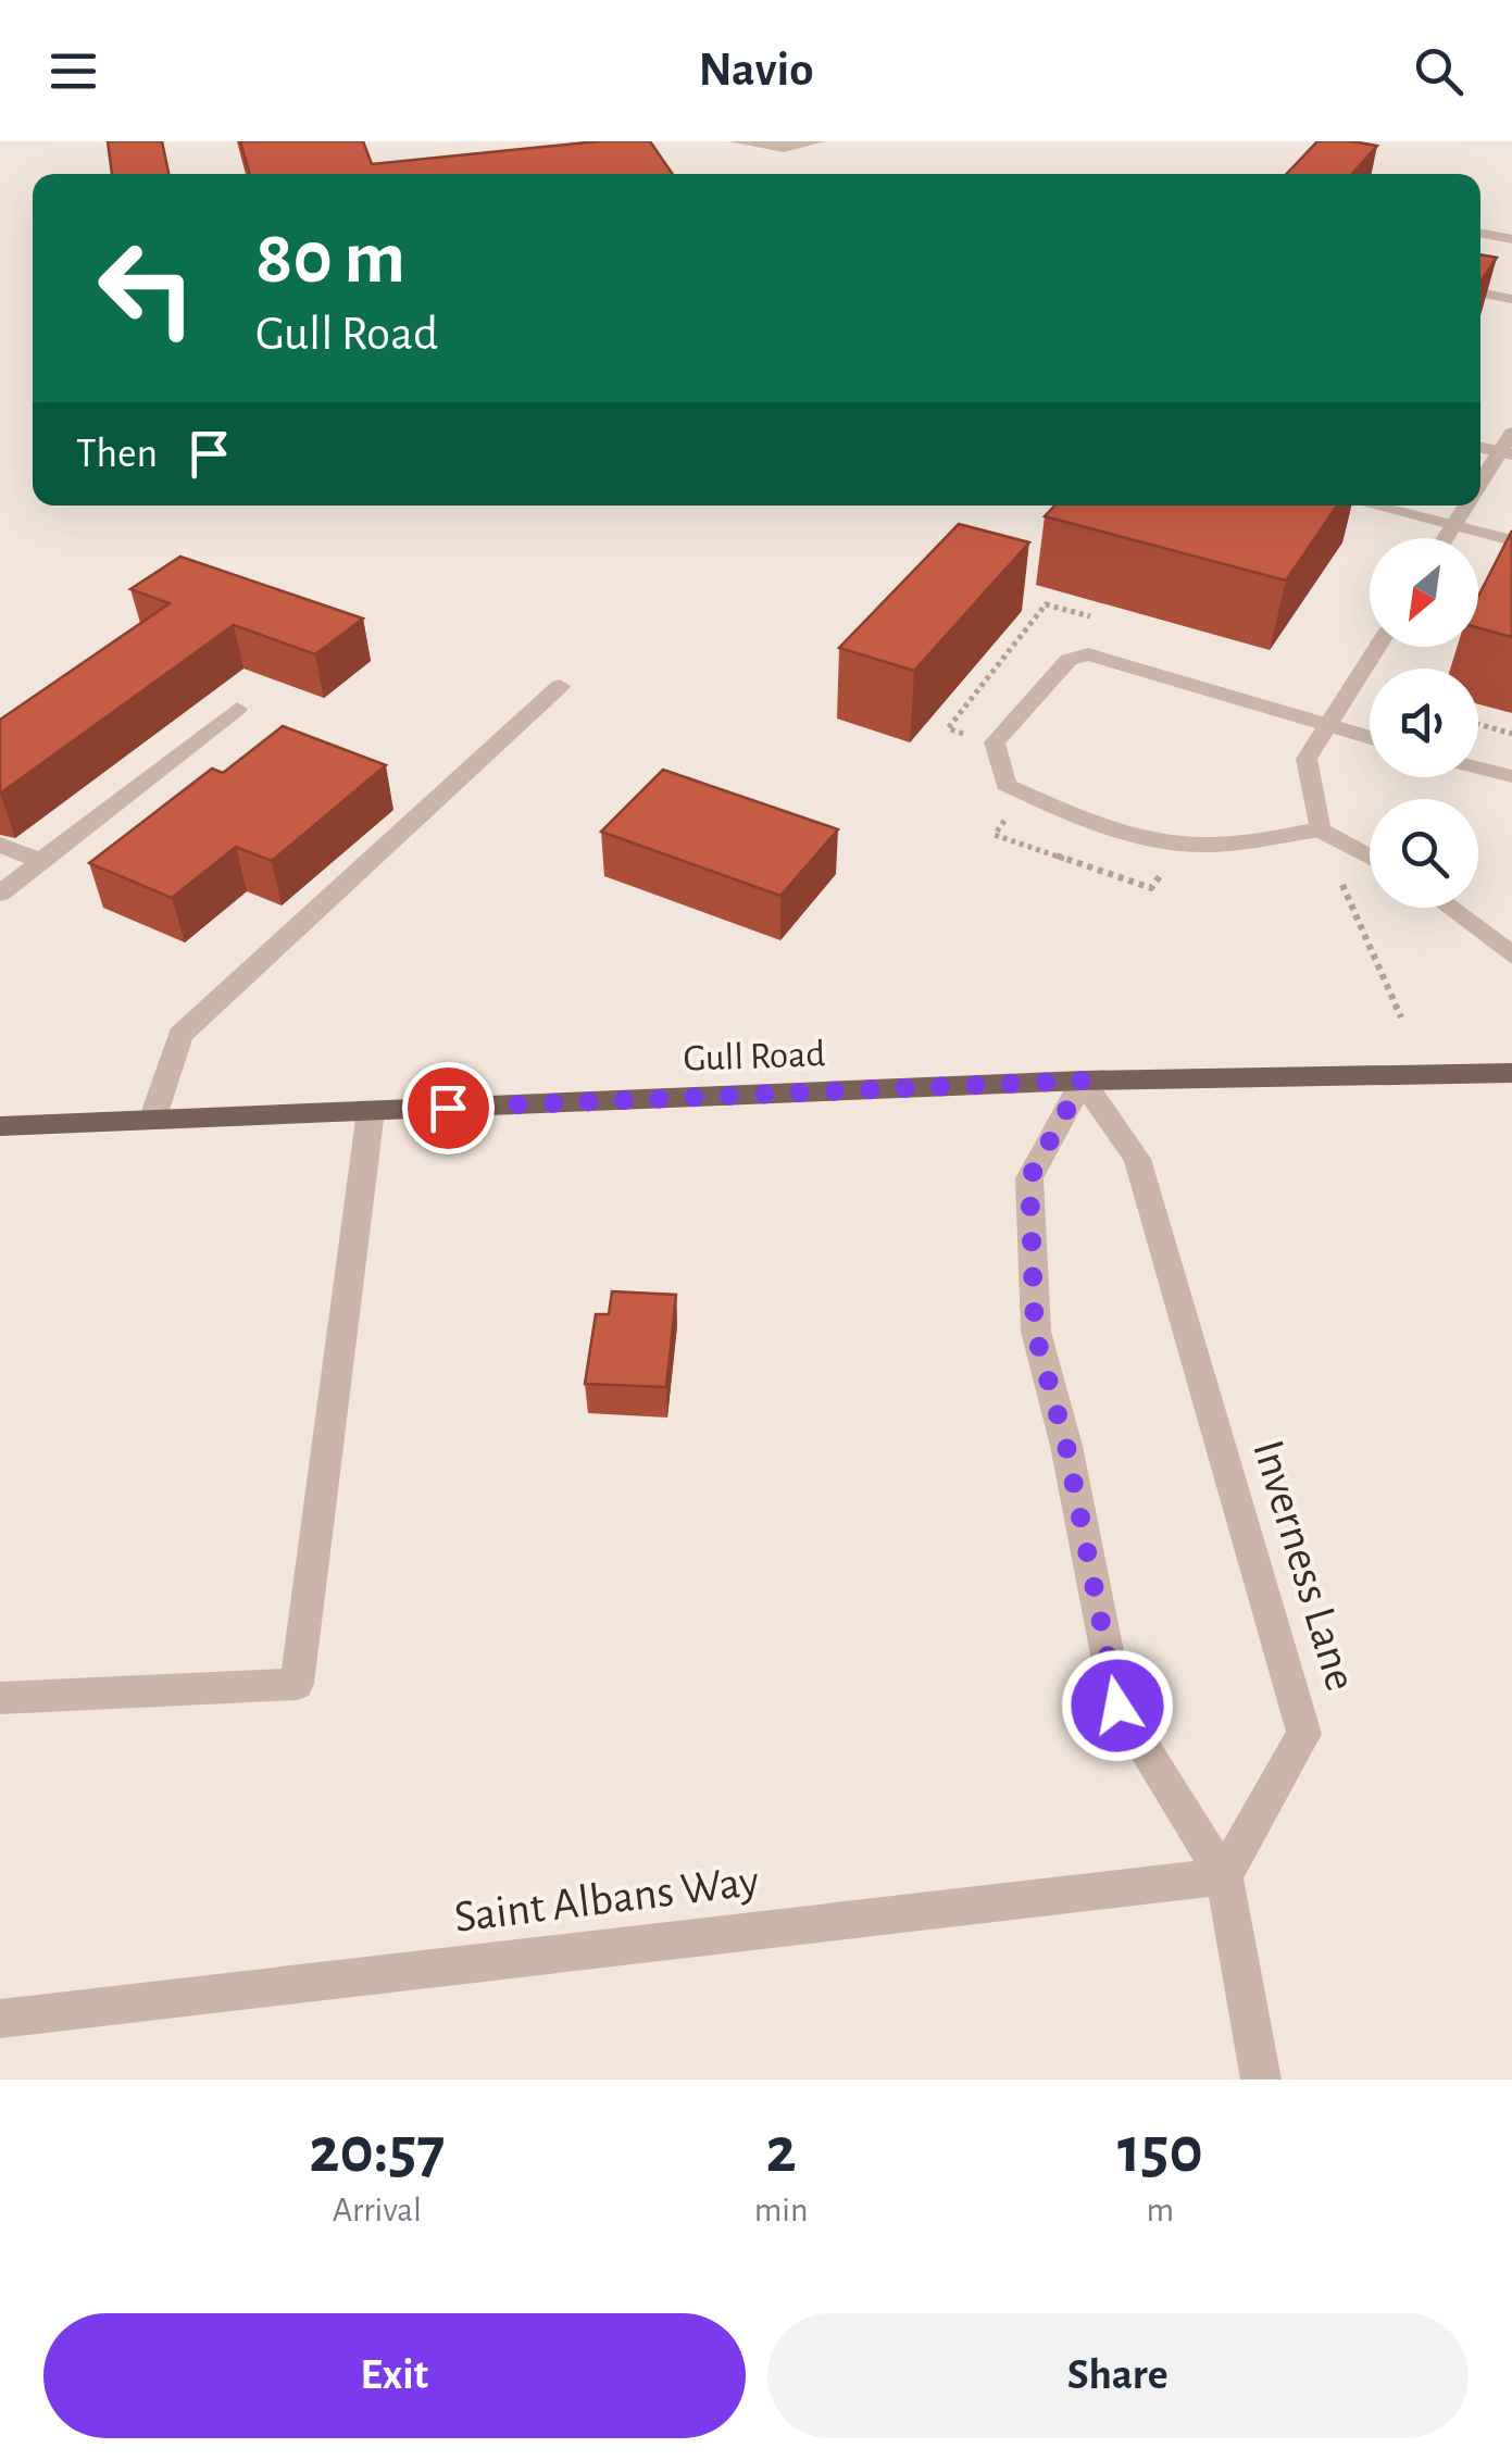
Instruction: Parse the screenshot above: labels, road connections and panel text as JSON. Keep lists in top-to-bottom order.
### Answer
{
  "streets": {
    "main road": ["Gull Road"],
    "street": ["Inverness Lane", "Saint Albans Way"]
  },
  "crossings": [
    ["Gull Road", "Inverness Lane"],
    ["Inverness Lane", "Saint Albans Way"]
  ],
  "north": "bottom left",
  "page": {
    "header": "Navio",
    "turn": ["80 m", "Gull Road"],
    "then": "Then",
    "eta": [
      "20:57",
      "Arrival",
      "2",
      "min",
      "150",
      "m"
    ],
    "buttons": ["Exit", "Share"]
  }
}
